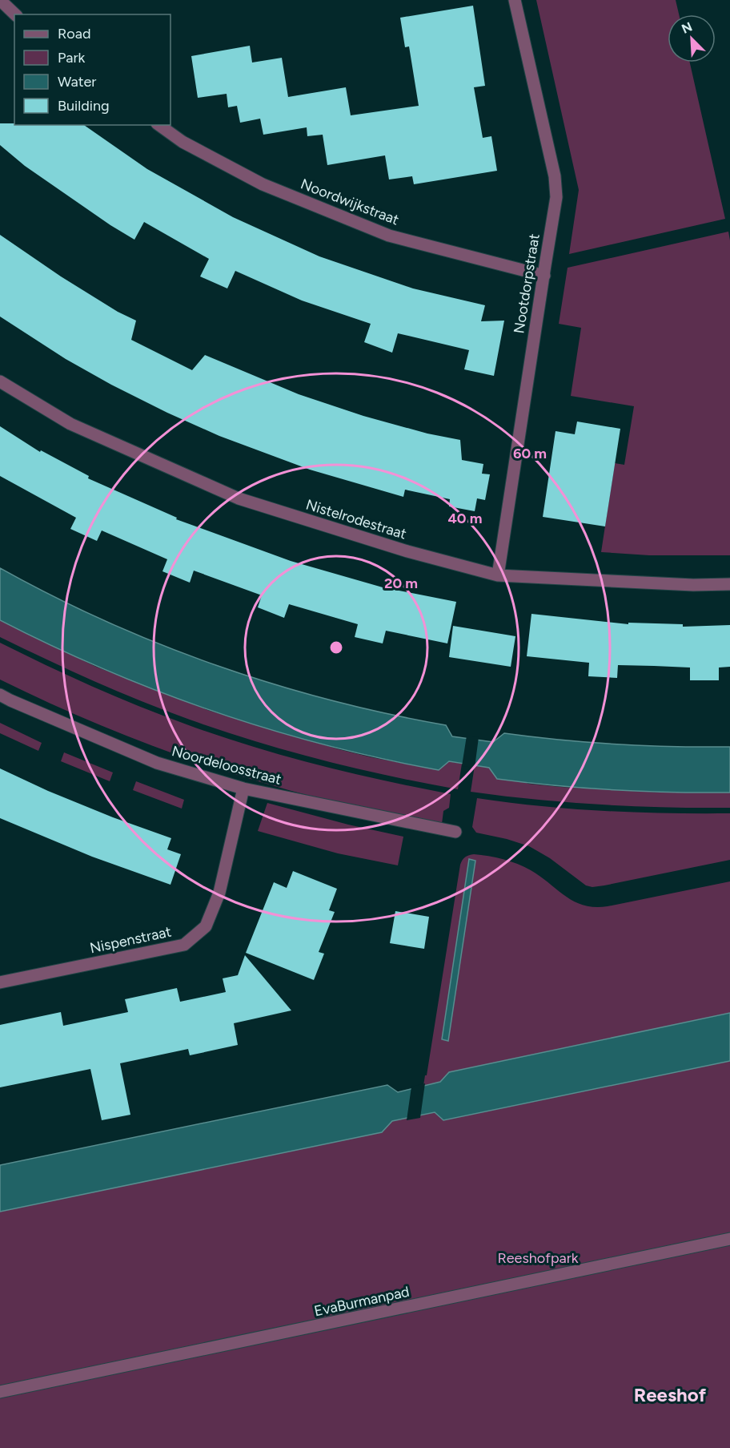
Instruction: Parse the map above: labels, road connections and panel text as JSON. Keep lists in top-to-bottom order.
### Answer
{
  "streets": {
    "street": [
      "Noordwijkstraat",
      "Nootdorpstraat",
      "Nistelrodestraat",
      "Noordeloosstraat",
      "Nispenstraat",
      "EvaBurmanpad"
    ]
  },
  "crossings": [
    ["Noordwijkstraat", "Nootdorpstraat"],
    ["Nootdorpstraat", "Nistelrodestraat"],
    ["Noordeloosstraat", "Nispenstraat"]
  ],
  "districts": ["Reeshof"],
  "parks": ["Reeshofpark"],
  "legend": [
    "Road",
    "Park",
    "Water",
    "Building"
  ],
  "north": "top left",
  "rings": ["60 m", "40 m", "20 m"]
}
